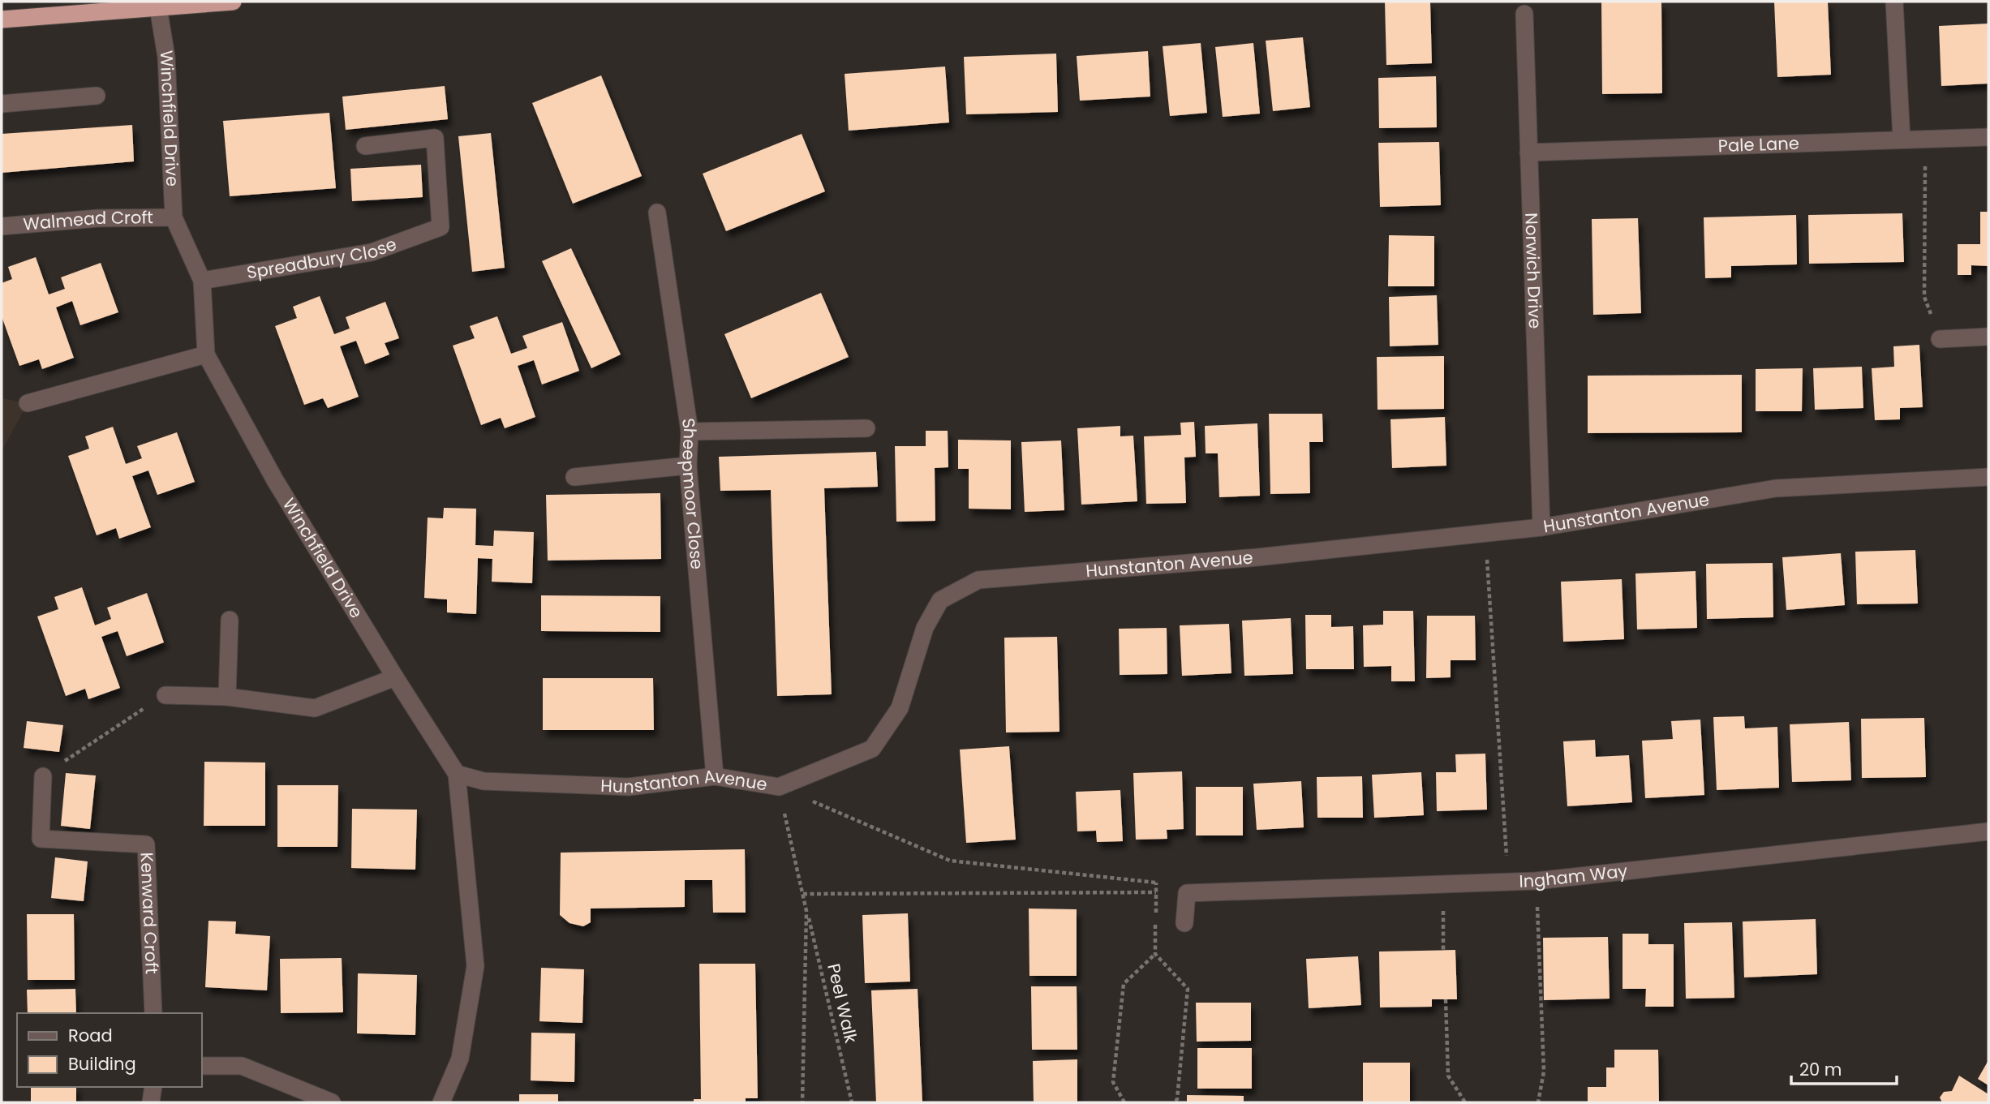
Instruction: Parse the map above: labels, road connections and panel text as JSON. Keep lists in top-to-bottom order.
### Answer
{
  "streets": {
    "street": [
      "Winchfield Drive",
      "Pale Lane",
      "Walmead Croft",
      "Spreadbury Close",
      "Norwich Drive",
      "Sheepmoor Close",
      "Hunstanton Avenue",
      "Ingham Way",
      "Kenward Croft"
    ],
    "path": ["Peel Walk"]
  },
  "crossings": [
    ["Winchfield Drive", "Walmead Croft"],
    ["Winchfield Drive", "Spreadbury Close"],
    ["Winchfield Drive", "Hunstanton Avenue"],
    ["Pale Lane", "Norwich Drive"],
    ["Norwich Drive", "Hunstanton Avenue"],
    ["Sheepmoor Close", "Hunstanton Avenue"],
    ["Hunstanton Avenue", "Peel Walk"]
  ],
  "legend": ["Road", "Building"],
  "scale_bar": "20 m"
}
